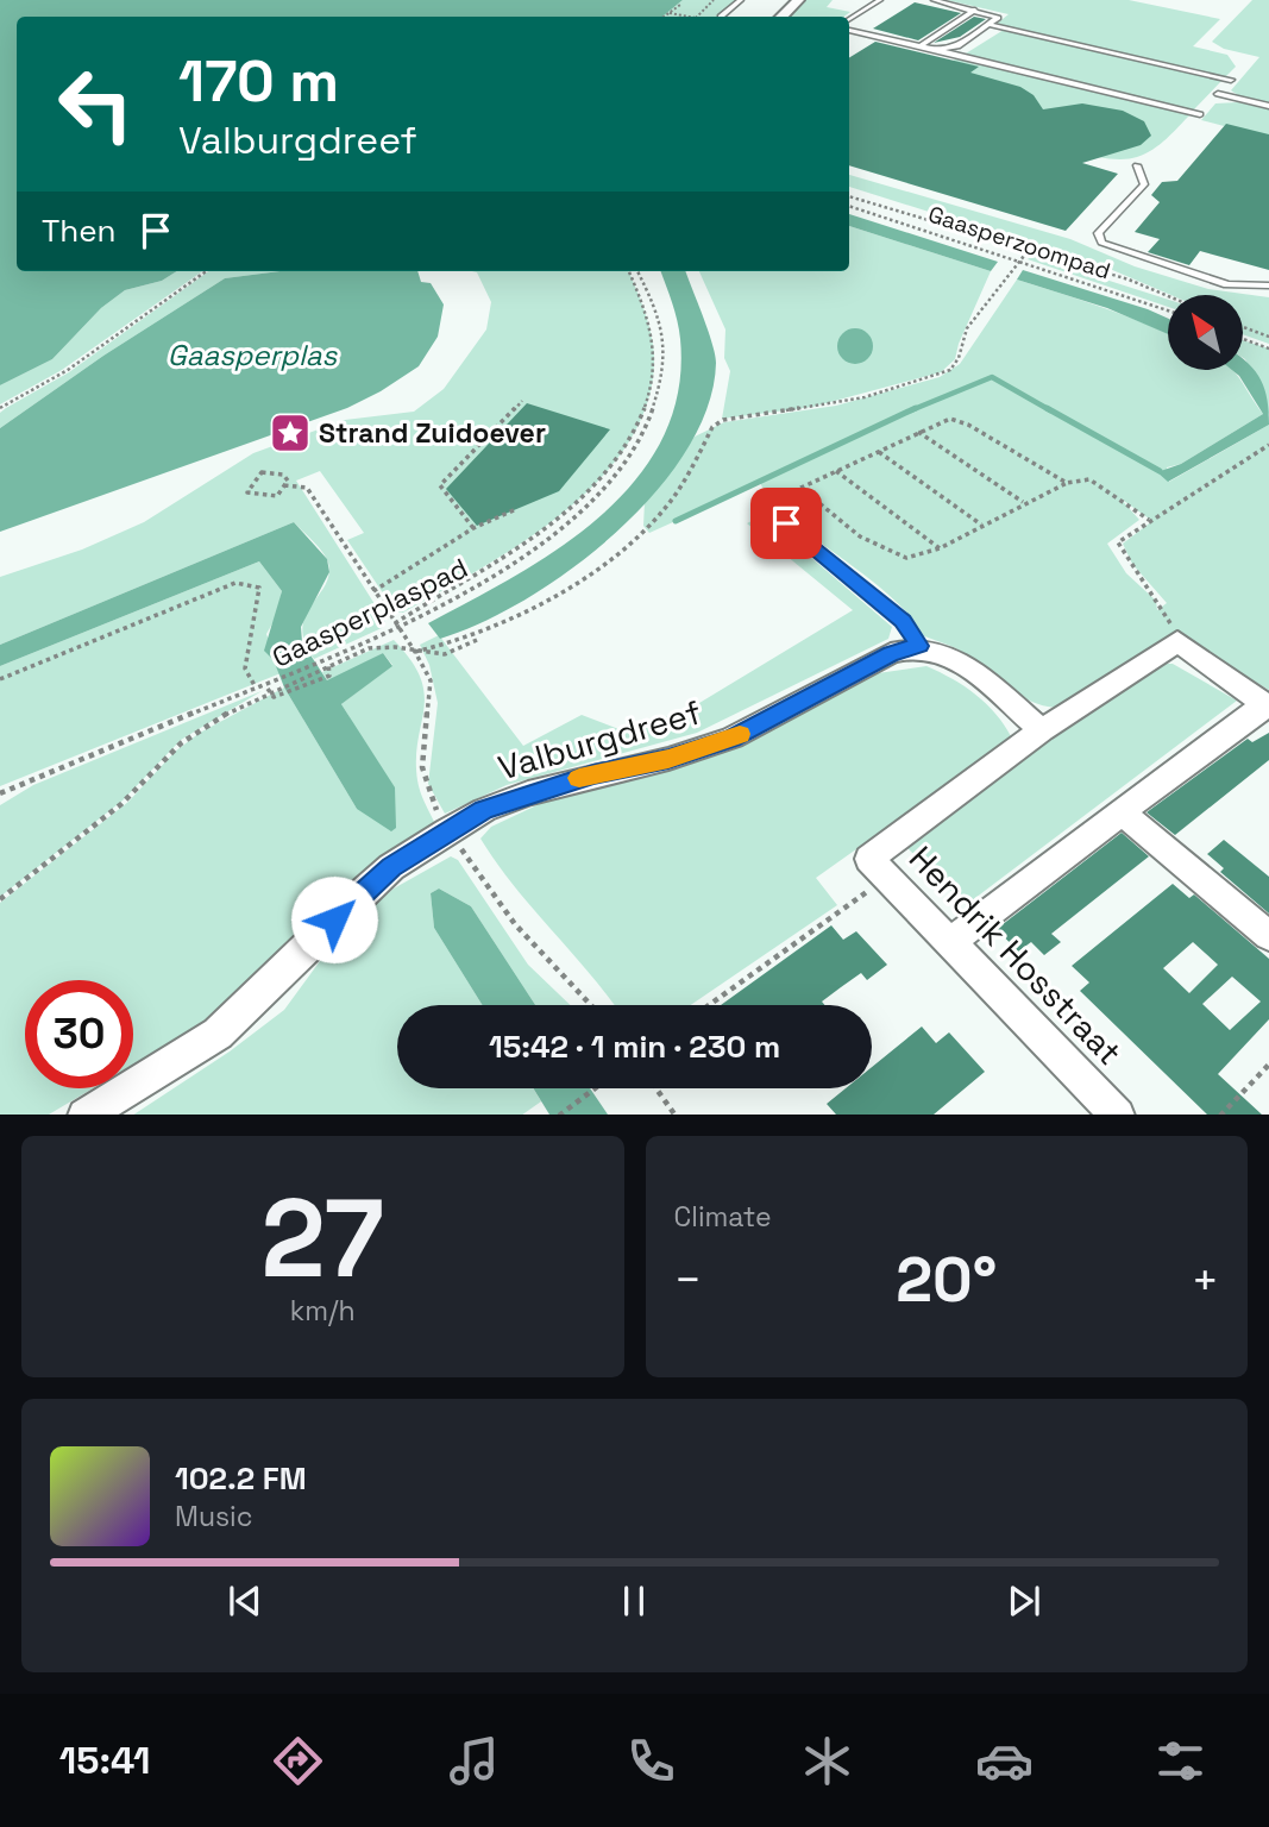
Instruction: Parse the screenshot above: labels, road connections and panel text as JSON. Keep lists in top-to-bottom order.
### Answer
{
  "streets": {
    "street": ["Valburgdreef", "Hendrik Hosstraat"],
    "path": ["Gaasperzoompad", "Gaasperplaspad"]
  },
  "water": ["Gaasperplas"],
  "places": {
    "place": ["Strand Zuidoever"]
  },
  "north": "top left",
  "page": {
    "turn": ["170 m", "Valburgdreef"],
    "then": "Then",
    "limit": "30",
    "trip": "15:42 · 1 min · 230 m",
    "tile": [
      ["27", "km/h"],
      "Climate"
    ],
    "heat": ["−", "20°", "+"],
    "song": ["102.2 FM", "Music"],
    "tabs": "15:41"
  }
}
